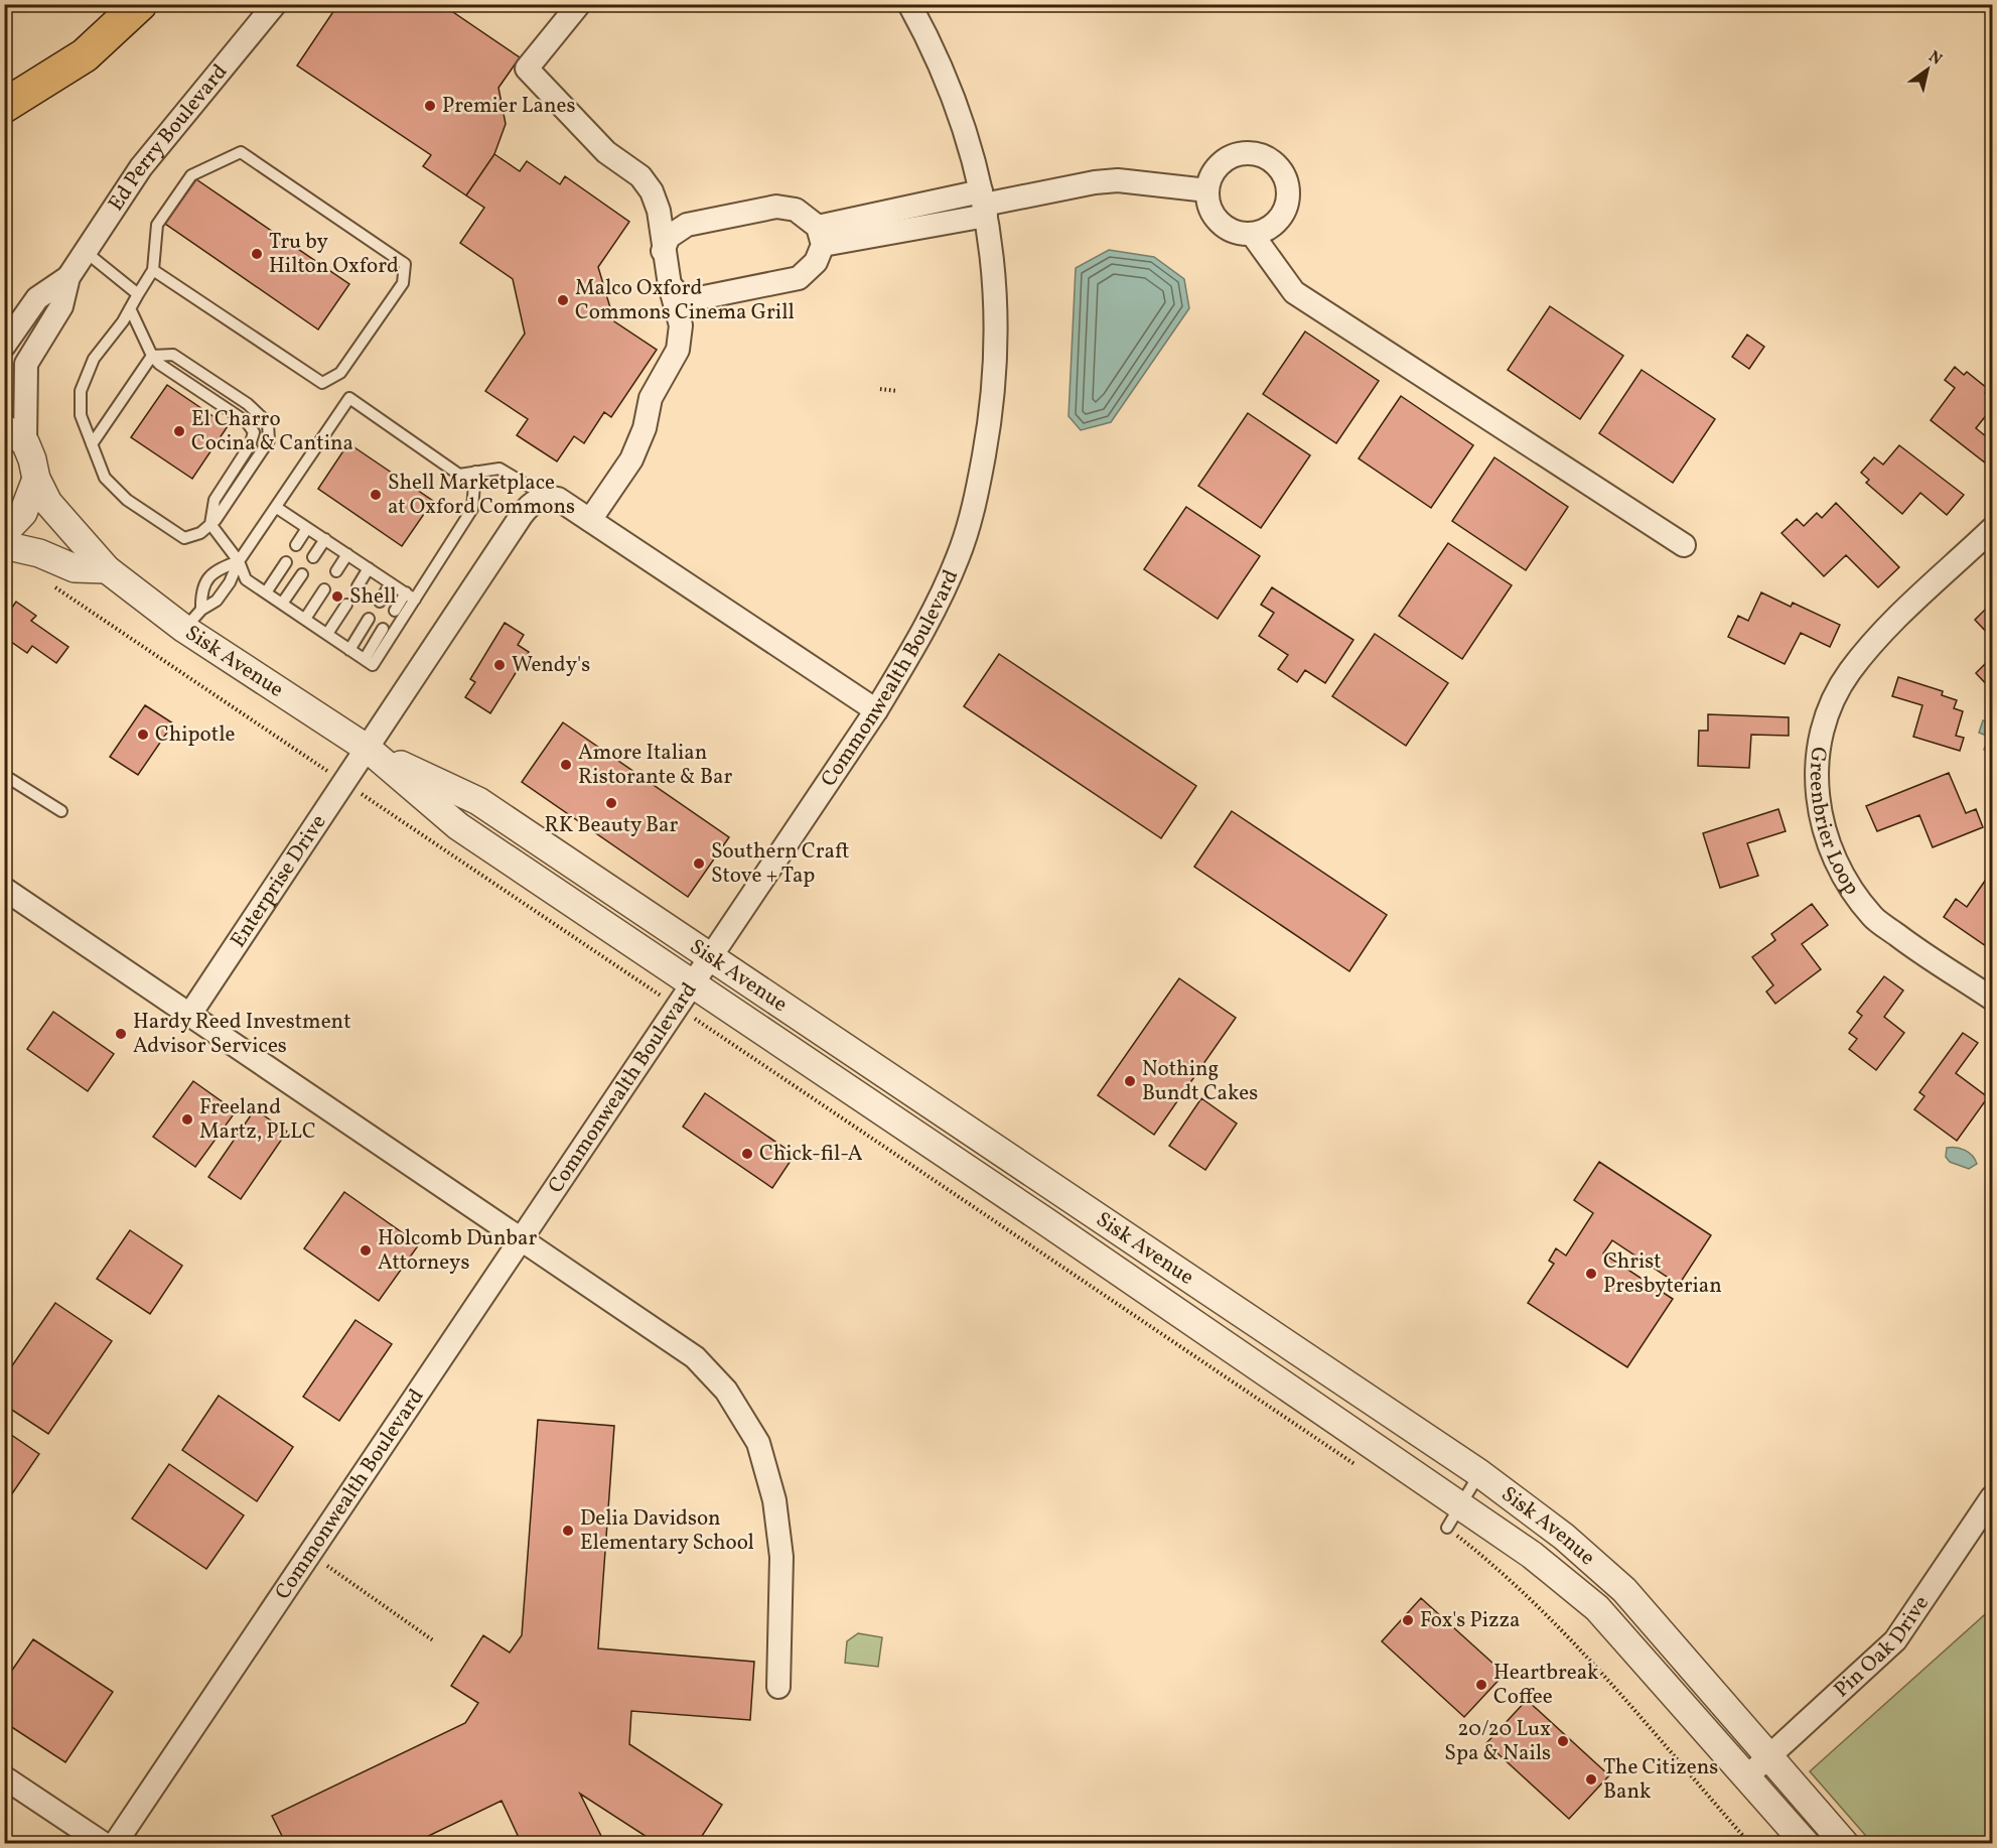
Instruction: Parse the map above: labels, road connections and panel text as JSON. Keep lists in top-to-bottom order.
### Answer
{
  "streets": {
    "street": [
      "Ed Perry Boulevard",
      "Sisk Avenue",
      "Commonwealth Boulevard",
      "Greenbrier Loop",
      "Enterprise Drive",
      "Pin Oak Drive"
    ]
  },
  "crossings": [
    ["Sisk Avenue", "Commonwealth Boulevard"],
    ["Sisk Avenue", "Enterprise Drive"],
    ["Sisk Avenue", "Pin Oak Drive"]
  ],
  "places": [
    "Premier Lanes",
    "Tru by Hilton Oxford",
    "Malco Oxford Commons Cinema Grill",
    "El Charro Cocina & Cantina",
    "Shell Marketplace at Oxford Commons",
    "Shell",
    "Wendy's",
    "Chipotle",
    "Amore Italian Ristorante & Bar",
    "RK Beauty Bar",
    "Southern Craft Stove + Tap",
    "Hardy Reed Investment Advisor Services",
    "Nothing Bundt Cakes",
    "Freeland Martz, PLLC",
    "Chick-fil-A",
    "Holcomb Dunbar Attorneys",
    "Christ Presbyterian",
    "Delia Davidson Elementary School",
    "Fox's Pizza",
    "Heartbreak Coffee",
    "20/20 Lux Spa & Nails",
    "The Citizens Bank"
  ],
  "north": "top right"
}
